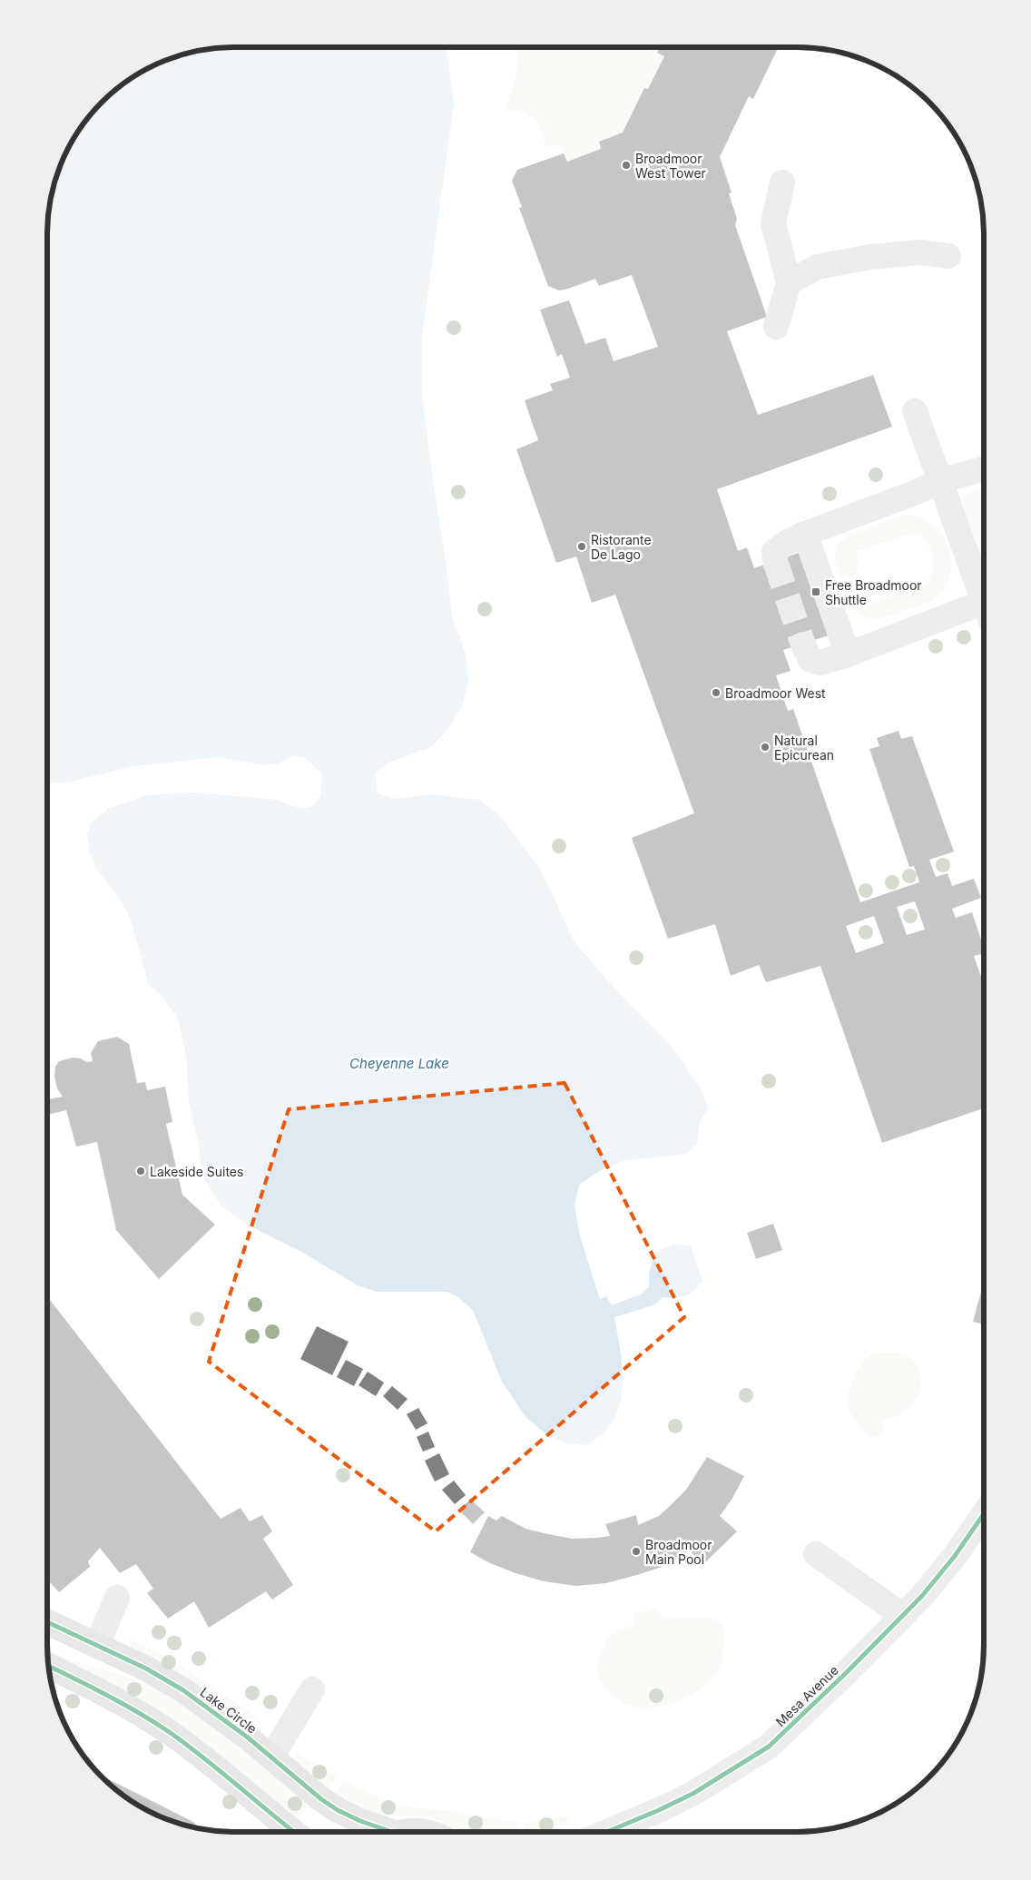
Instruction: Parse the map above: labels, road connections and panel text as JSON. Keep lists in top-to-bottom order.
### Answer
{
  "streets": {
    "main road": ["Lake Circle"],
    "street": ["Mesa Avenue"]
  },
  "water": ["Cheyenne Lake"],
  "places": {
    "other": [
      "Broadmoor West Tower",
      "Ristorante De Lago",
      "Broadmoor West",
      "Natural Epicurean",
      "Lakeside Suites",
      "Broadmoor Main Pool"
    ],
    "transit": ["Free Broadmoor Shuttle"]
  }
}
